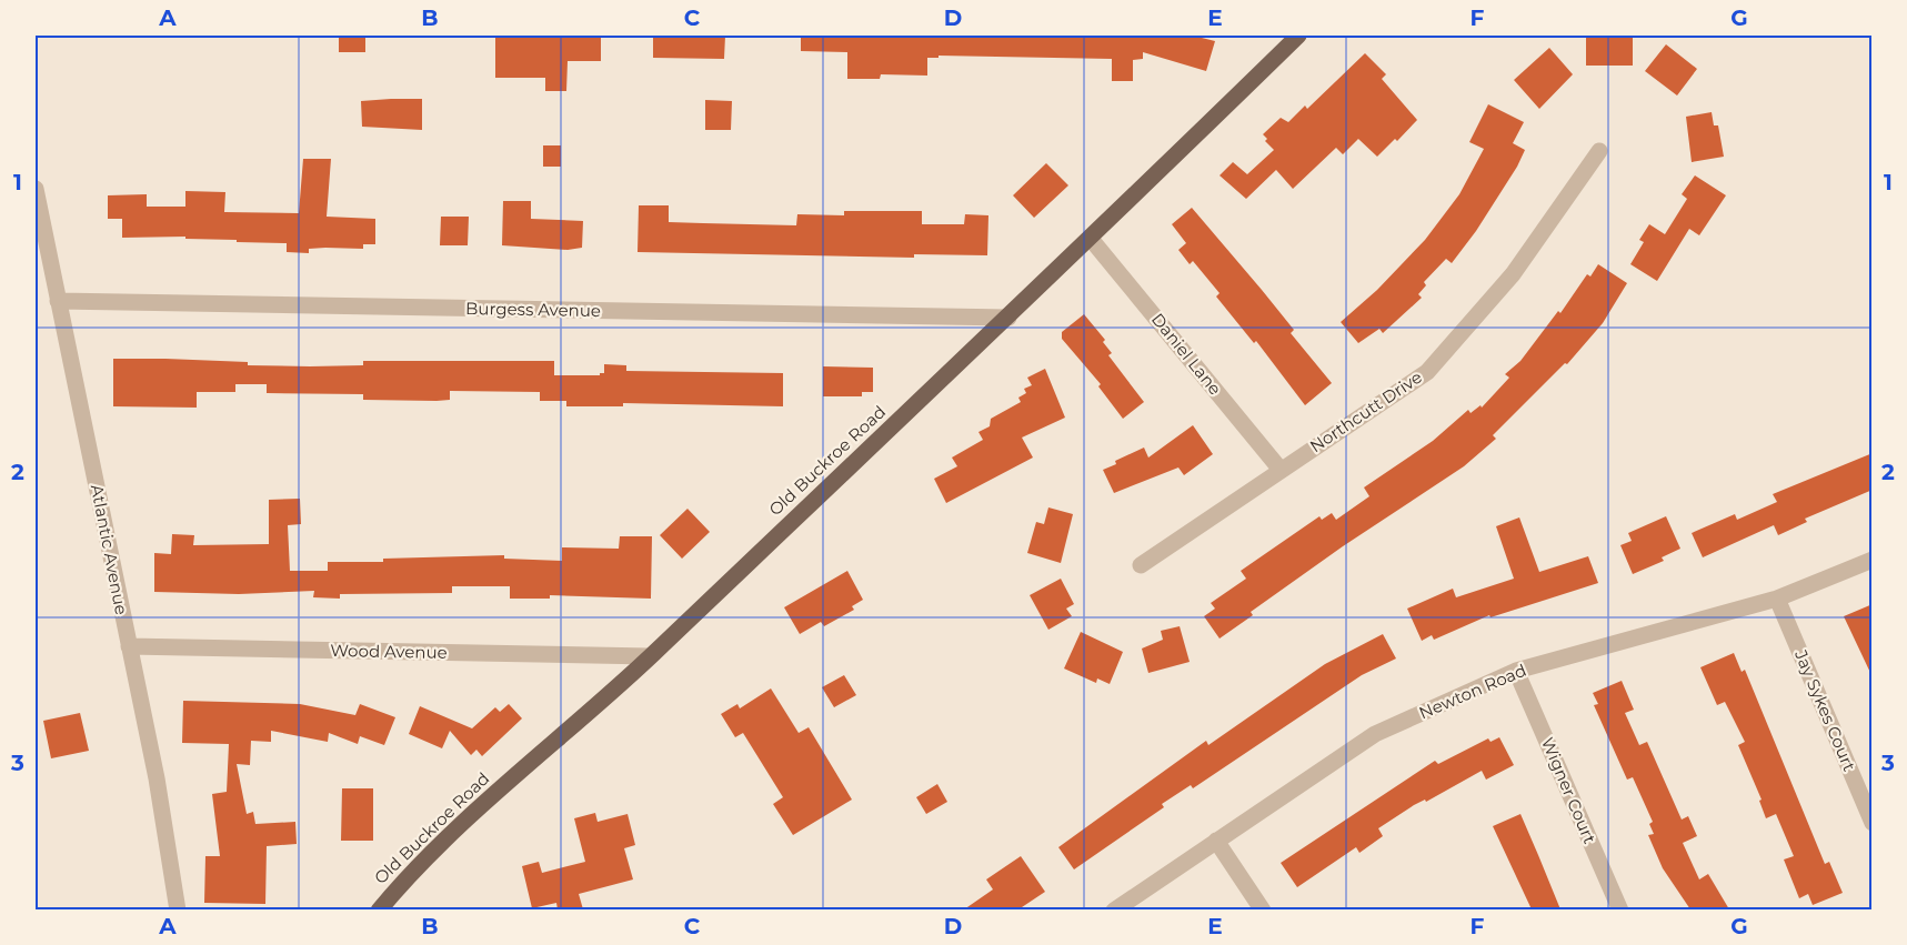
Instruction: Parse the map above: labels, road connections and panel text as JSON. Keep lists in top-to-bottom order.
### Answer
{
  "streets": {
    "main road": ["Old Buckroe Road"],
    "street": [
      "Burgess Avenue",
      "Daniel Lane",
      "Northcutt Drive",
      "Atlantic Avenue",
      "Wood Avenue",
      "Newton Road",
      "Jay Sykes Court",
      "Wigner Court"
    ]
  },
  "crossings": [
    ["Burgess Avenue", "Old Buckroe Road"],
    ["Burgess Avenue", "Atlantic Avenue"],
    ["Daniel Lane", "Northcutt Drive"],
    ["Daniel Lane", "Old Buckroe Road"],
    ["Old Buckroe Road", "Wood Avenue"],
    ["Atlantic Avenue", "Wood Avenue"],
    ["Newton Road", "Jay Sykes Court"],
    ["Newton Road", "Wigner Court"]
  ],
  "grid": {
    "columns": [
      "A",
      "B",
      "C",
      "D",
      "E",
      "F",
      "G"
    ],
    "rows": ["1", "2", "3"]
  }
}
